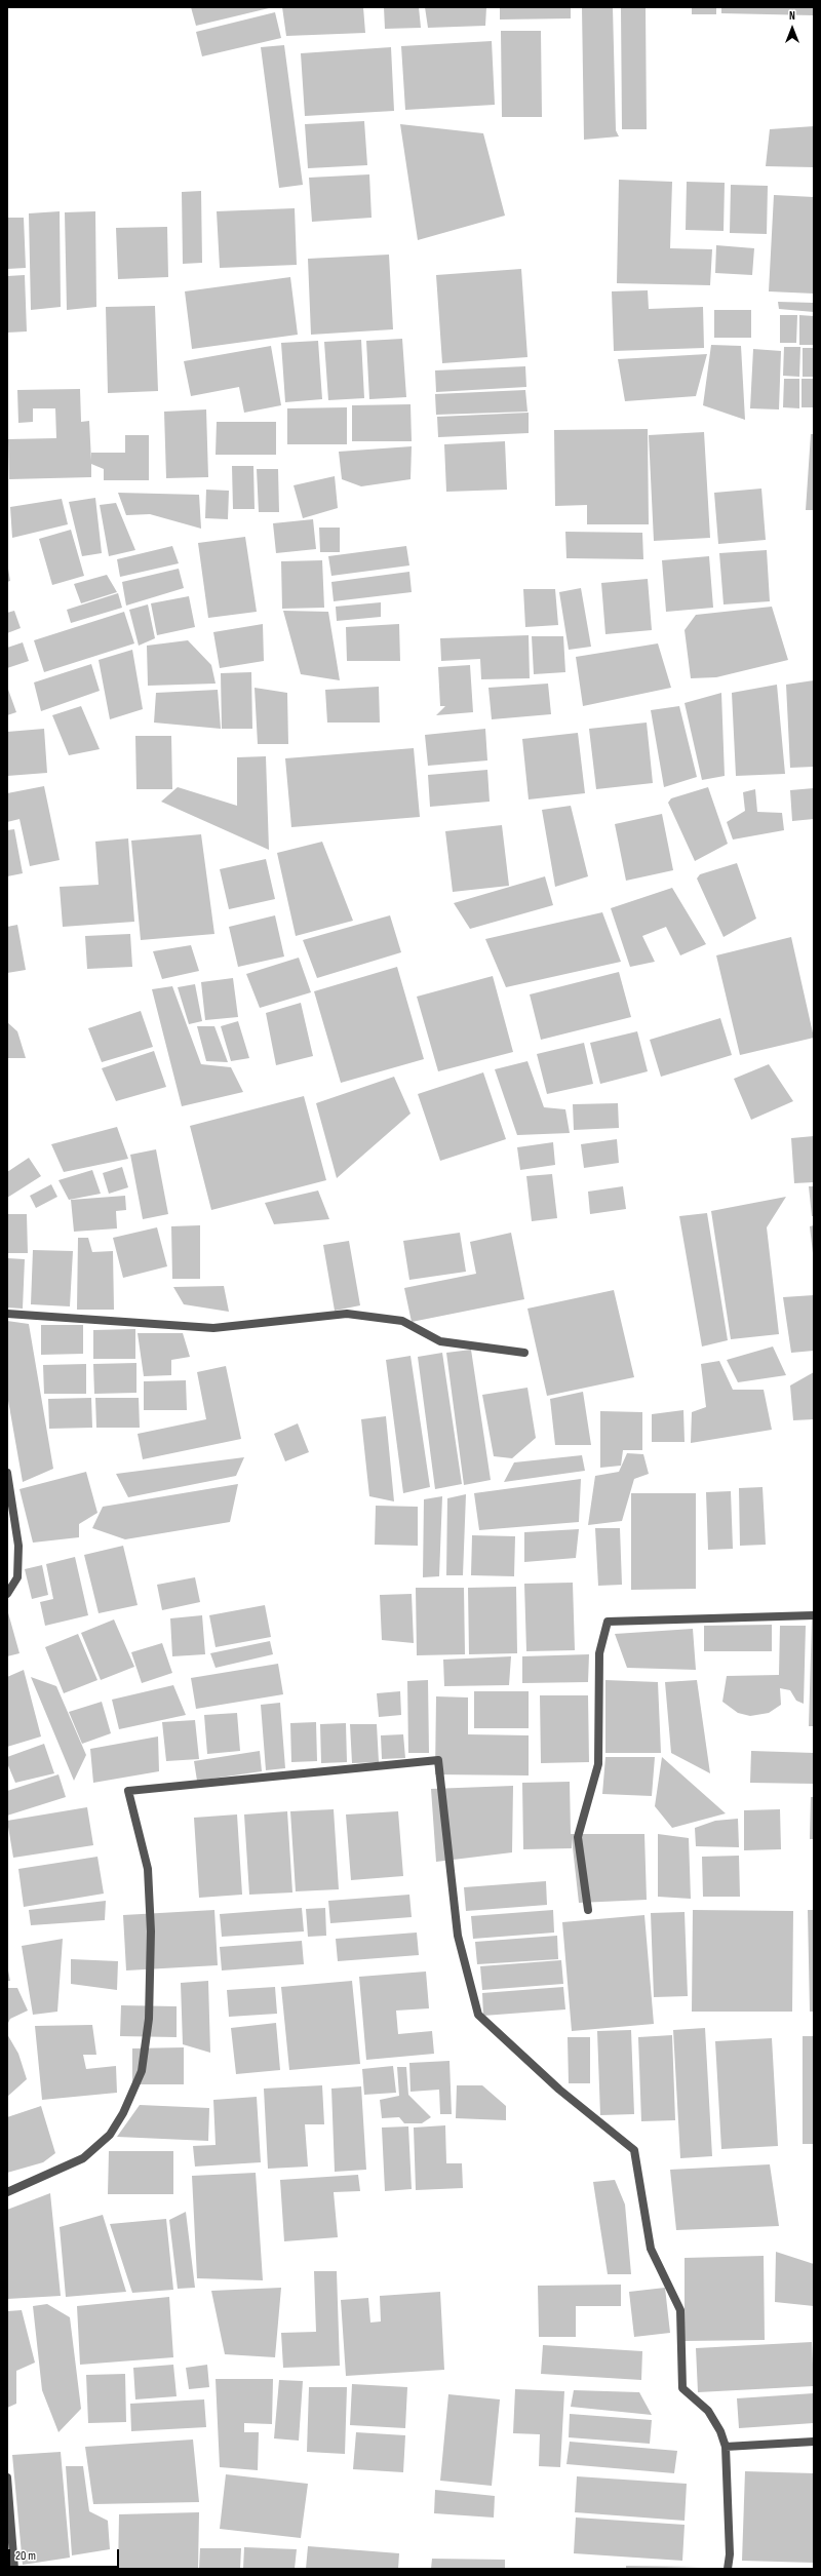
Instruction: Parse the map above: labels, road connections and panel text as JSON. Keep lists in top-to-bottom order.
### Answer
{
  "scale_bar": "20 m",
  "north": "top"
}
